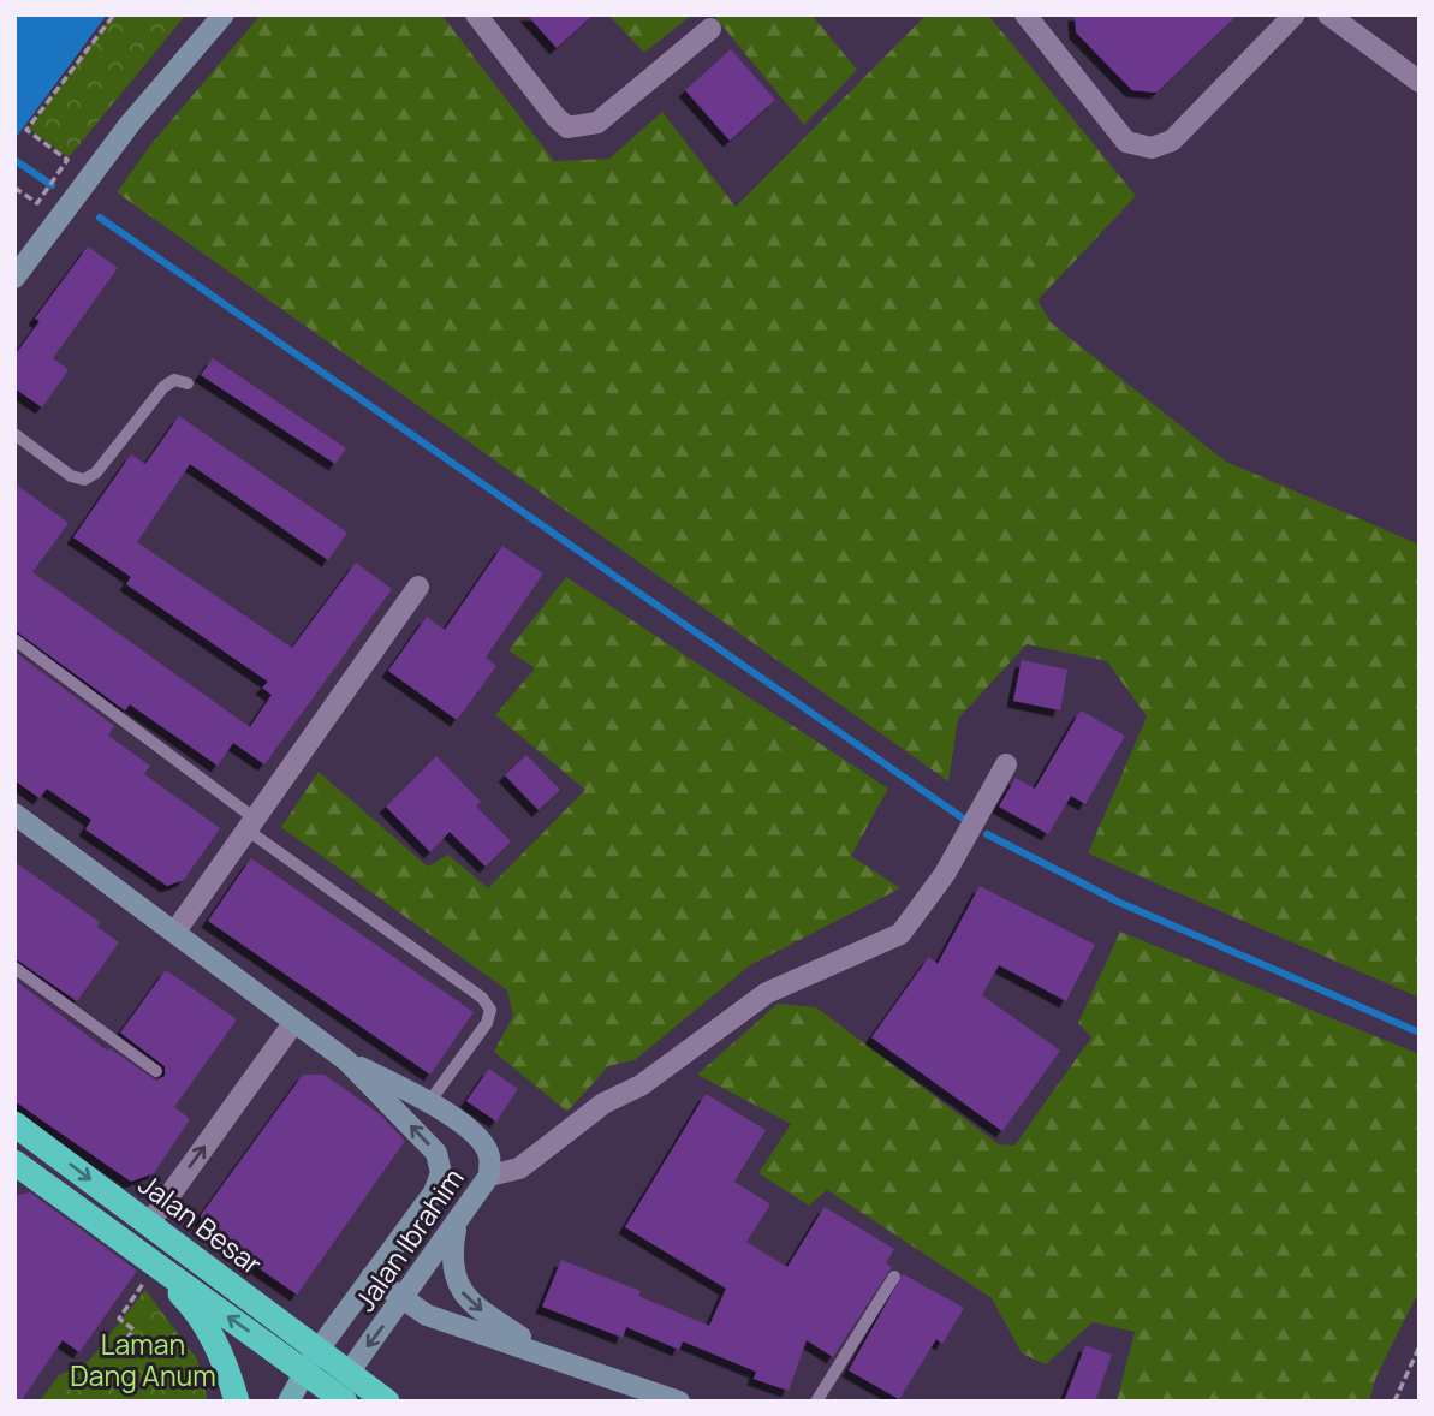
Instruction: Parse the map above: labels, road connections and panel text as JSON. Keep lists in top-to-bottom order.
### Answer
{
  "streets": {
    "highway": ["Jalan Besar"],
    "street": ["Jalan Ibrahim"]
  },
  "crossings": [
    ["Jalan Besar", "Jalan Ibrahim"]
  ],
  "parks": ["Laman Dang Anum"]
}
